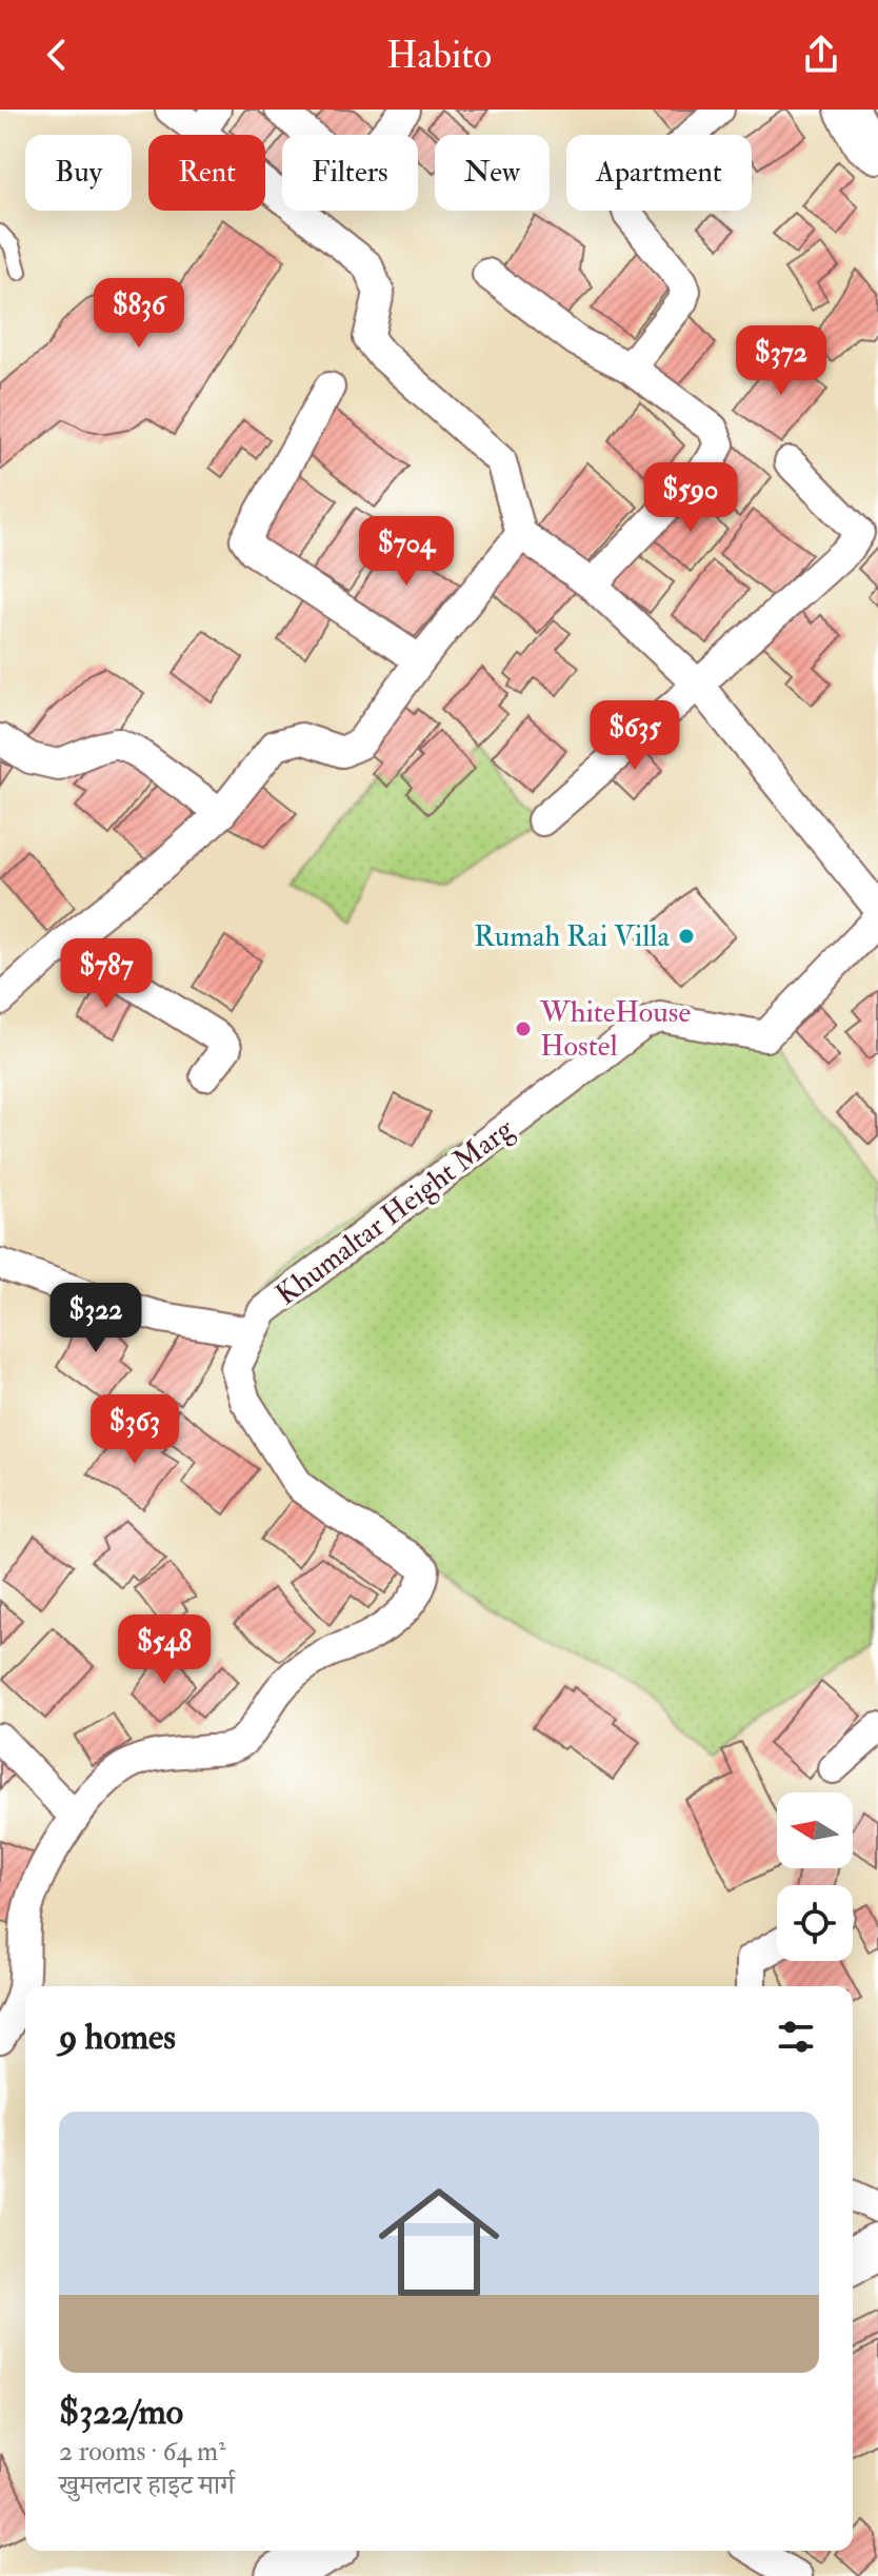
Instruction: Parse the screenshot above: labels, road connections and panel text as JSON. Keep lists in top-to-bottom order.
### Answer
{
  "streets": {
    "street": ["Khumaltar Height Marg"]
  },
  "places": ["Rumah Rai Villa", "WhiteHouse Hostel"],
  "north": "left",
  "page": {
    "header": "Habito",
    "chip": [
      "Buy",
      "Rent",
      "Filters",
      "New",
      "Apartment"
    ],
    "price": [
      "$836",
      "$372",
      "$590",
      "$704",
      "$635",
      "$787",
      "$322",
      "$363",
      "$548"
    ],
    "heading": "9 homes",
    "list": [
      {
        "name": "$322/mo",
        "note": "2 rooms · 64 m² · खुमलटार हाइट मार्ग"
      }
    ]
  }
}
